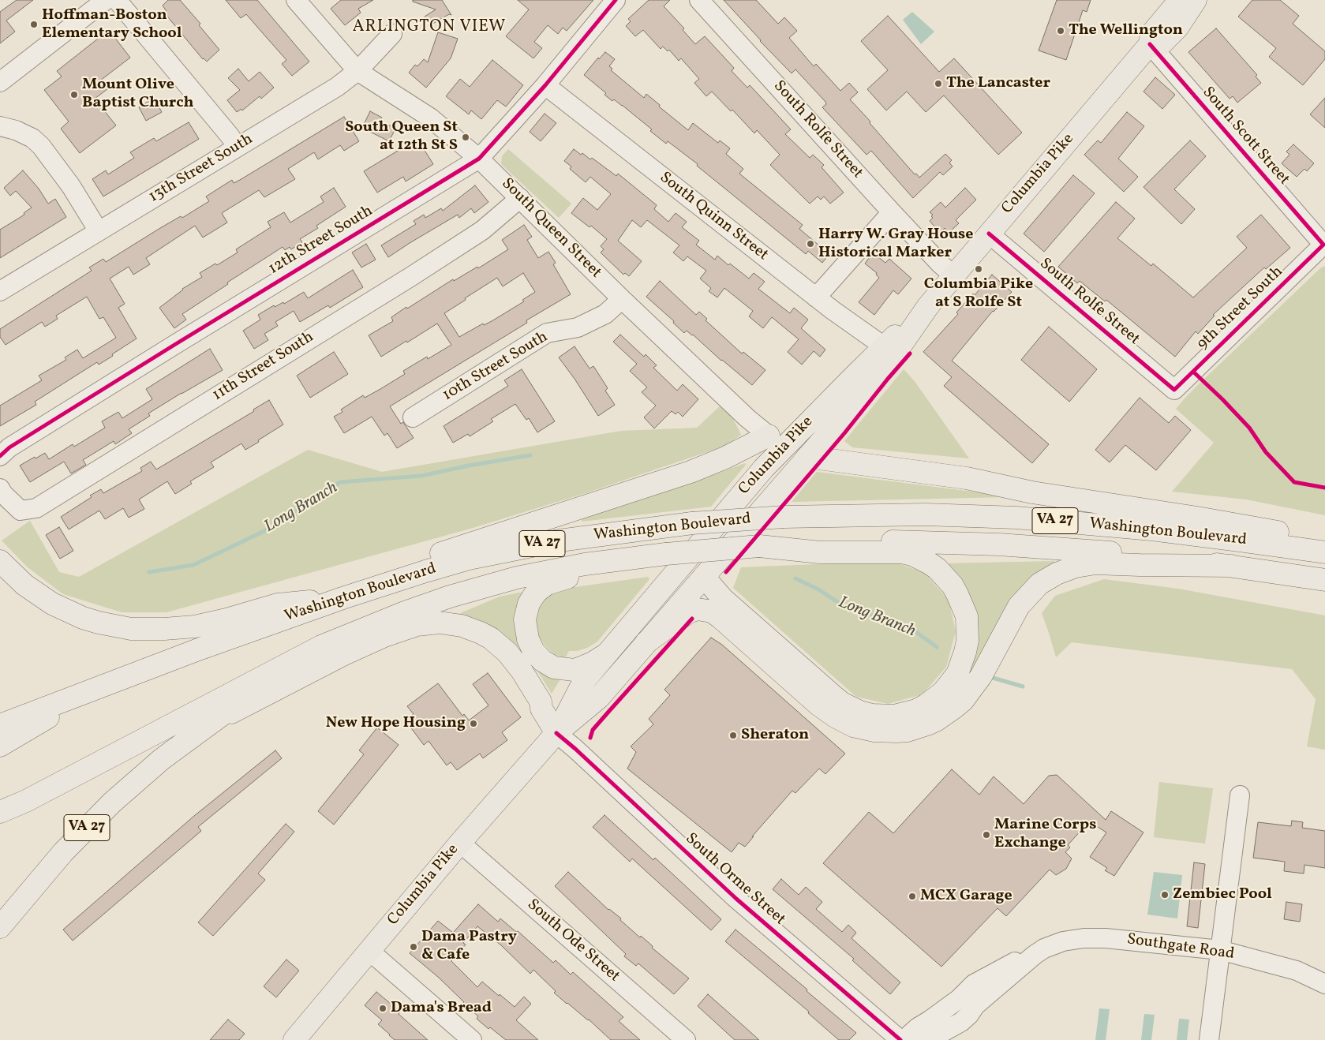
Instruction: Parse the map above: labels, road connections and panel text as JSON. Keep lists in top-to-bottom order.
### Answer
{
  "streets": {
    "main road": [
      "Columbia Pike",
      "South Queen Street",
      "VA 27",
      "Washington Boulevard"
    ],
    "street": [
      "South Rolfe Street",
      "South Scott Street",
      "13th Street South",
      "South Quinn Street",
      "12th Street South",
      "9th Street South",
      "11th Street South",
      "10th Street South",
      "South Orme Street",
      "South Ode Street",
      "Southgate Road"
    ]
  },
  "crossings": [
    ["South Rolfe Street", "Columbia Pike"],
    ["South Rolfe Street", "9th Street South"],
    ["South Scott Street", "Columbia Pike"],
    ["South Scott Street", "9th Street South"],
    ["13th Street South", "South Queen Street"],
    ["Columbia Pike", "South Quinn Street"],
    ["Columbia Pike", "South Queen Street"],
    ["Columbia Pike", "South Orme Street"],
    ["Columbia Pike", "South Ode Street"],
    ["South Quinn Street", "12th Street South"],
    ["South Queen Street", "12th Street South"],
    ["South Queen Street", "11th Street South"],
    ["South Queen Street", "10th Street South"],
    ["VA 27", "Washington Boulevard"]
  ],
  "districts": ["ARLINGTON VIEW"],
  "water": ["Long Branch"],
  "places": [
    "Hoffman-Boston Elementary School",
    "The Wellington",
    "The Lancaster",
    "Mount Olive Baptist Church",
    "South Queen St at 12th St S",
    "Harry W. Gray House Historical Marker",
    "Columbia Pike at S Rolfe St",
    "New Hope Housing",
    "Sheraton",
    "Marine Corps Exchange",
    "Zembiec Pool",
    "MCX Garage",
    "Dama Pastry & Cafe",
    "Dama's Bread"
  ]
}
